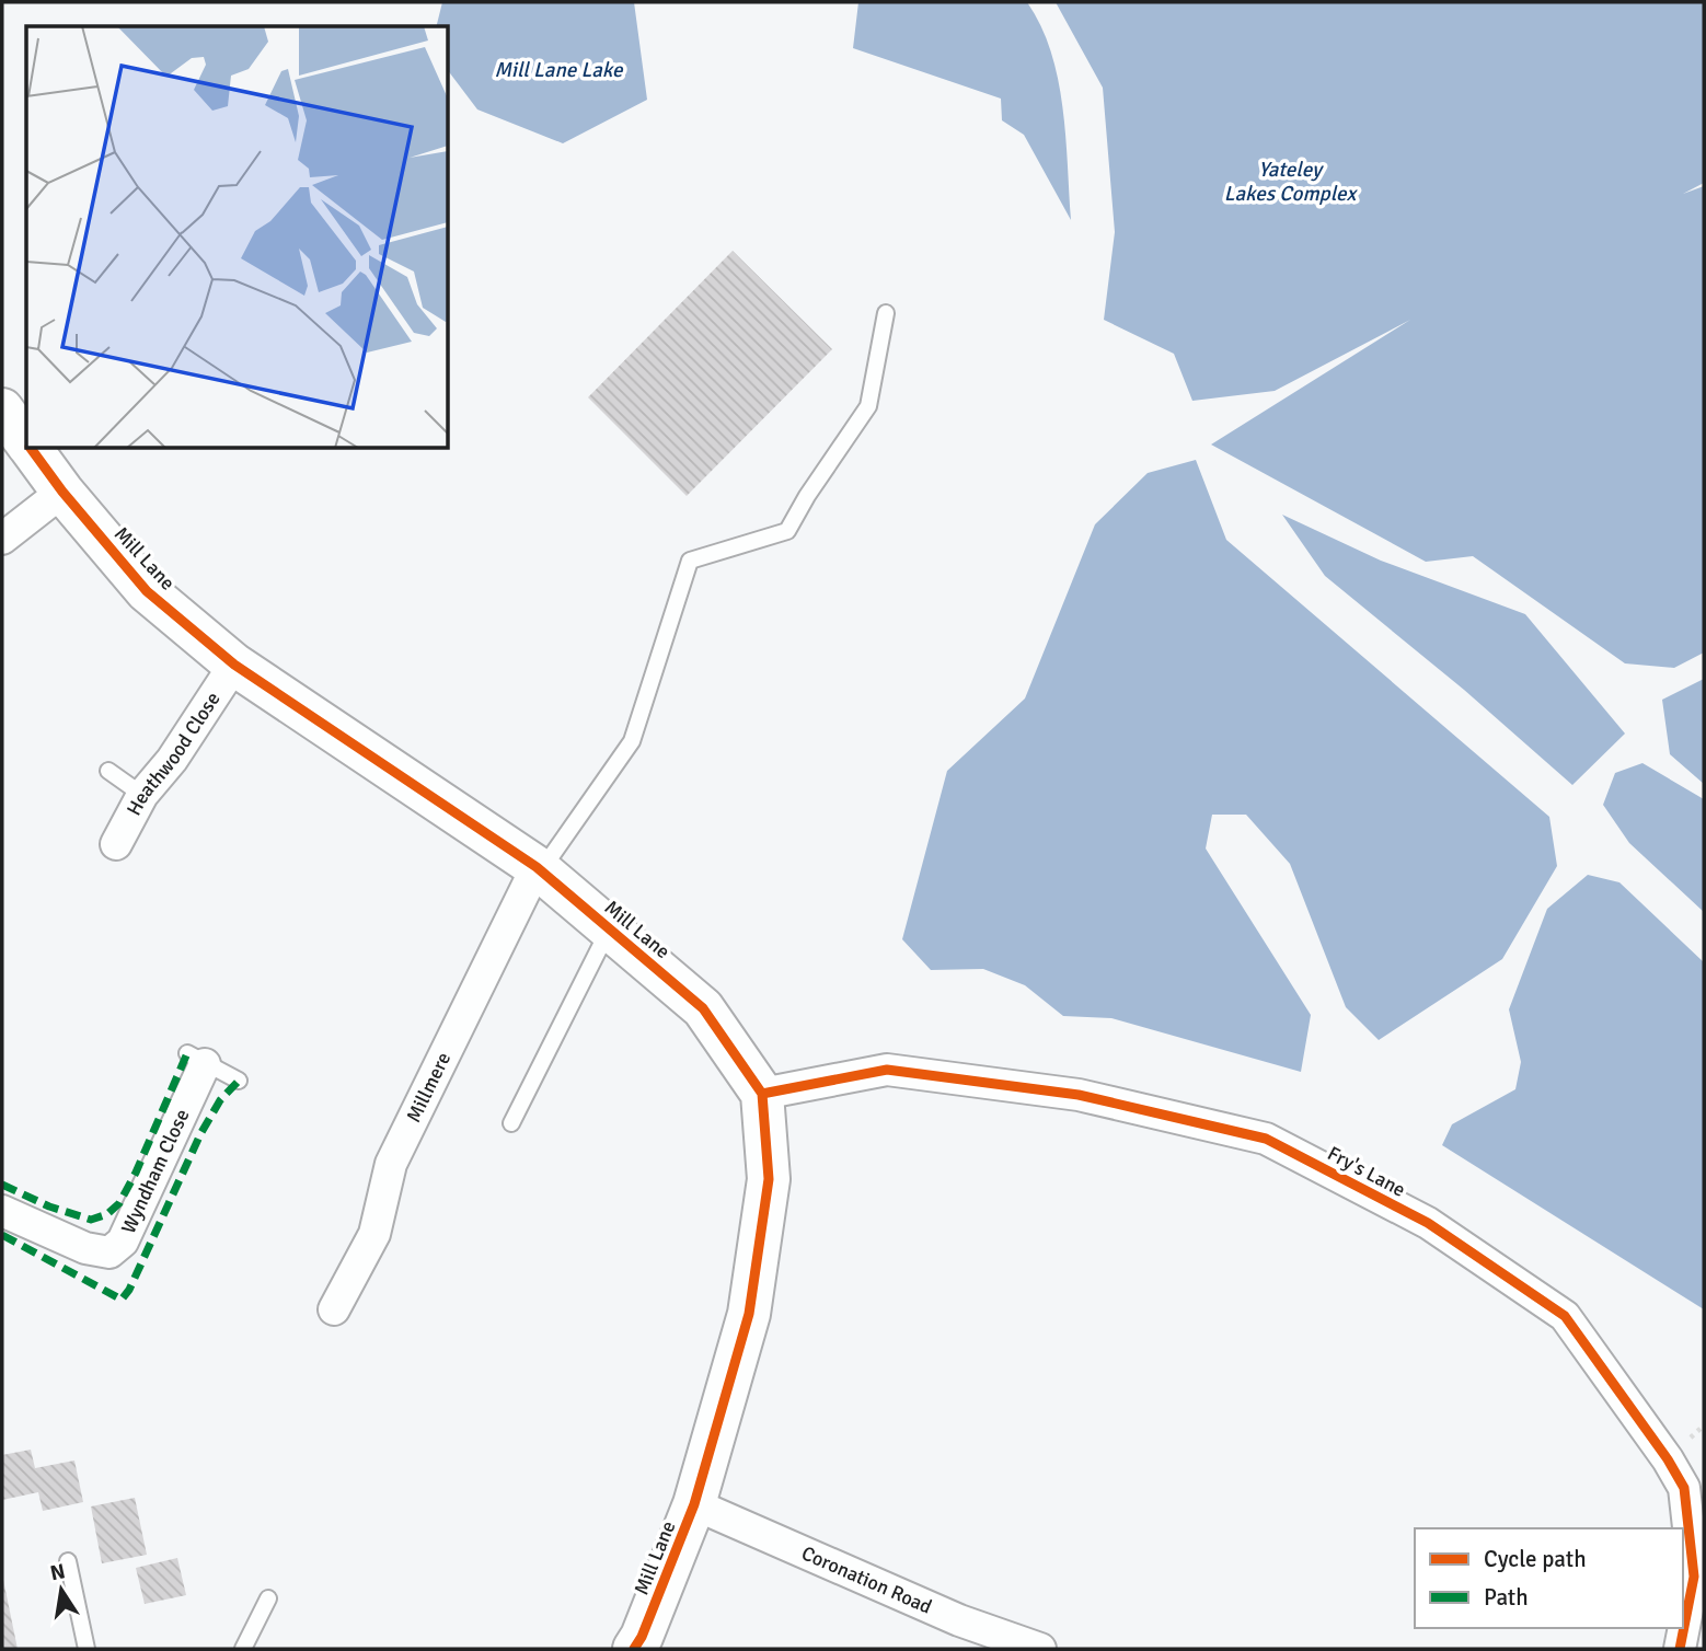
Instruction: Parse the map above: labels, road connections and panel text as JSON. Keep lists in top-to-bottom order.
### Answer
{
  "streets": {
    "street": [
      "Mill Lane",
      "Heathwood Close",
      "Millmere",
      "Wyndham Close",
      "Fry's Lane",
      "Coronation Road"
    ]
  },
  "crossings": [
    ["Mill Lane", "Heathwood Close"],
    ["Mill Lane", "Millmere"],
    ["Mill Lane", "Fry's Lane"],
    ["Mill Lane", "Coronation Road"]
  ],
  "water": ["Mill Lane Lake", "Yateley Lakes Complex"],
  "legend": ["Cycle path", "Path"],
  "north": "top"
}
